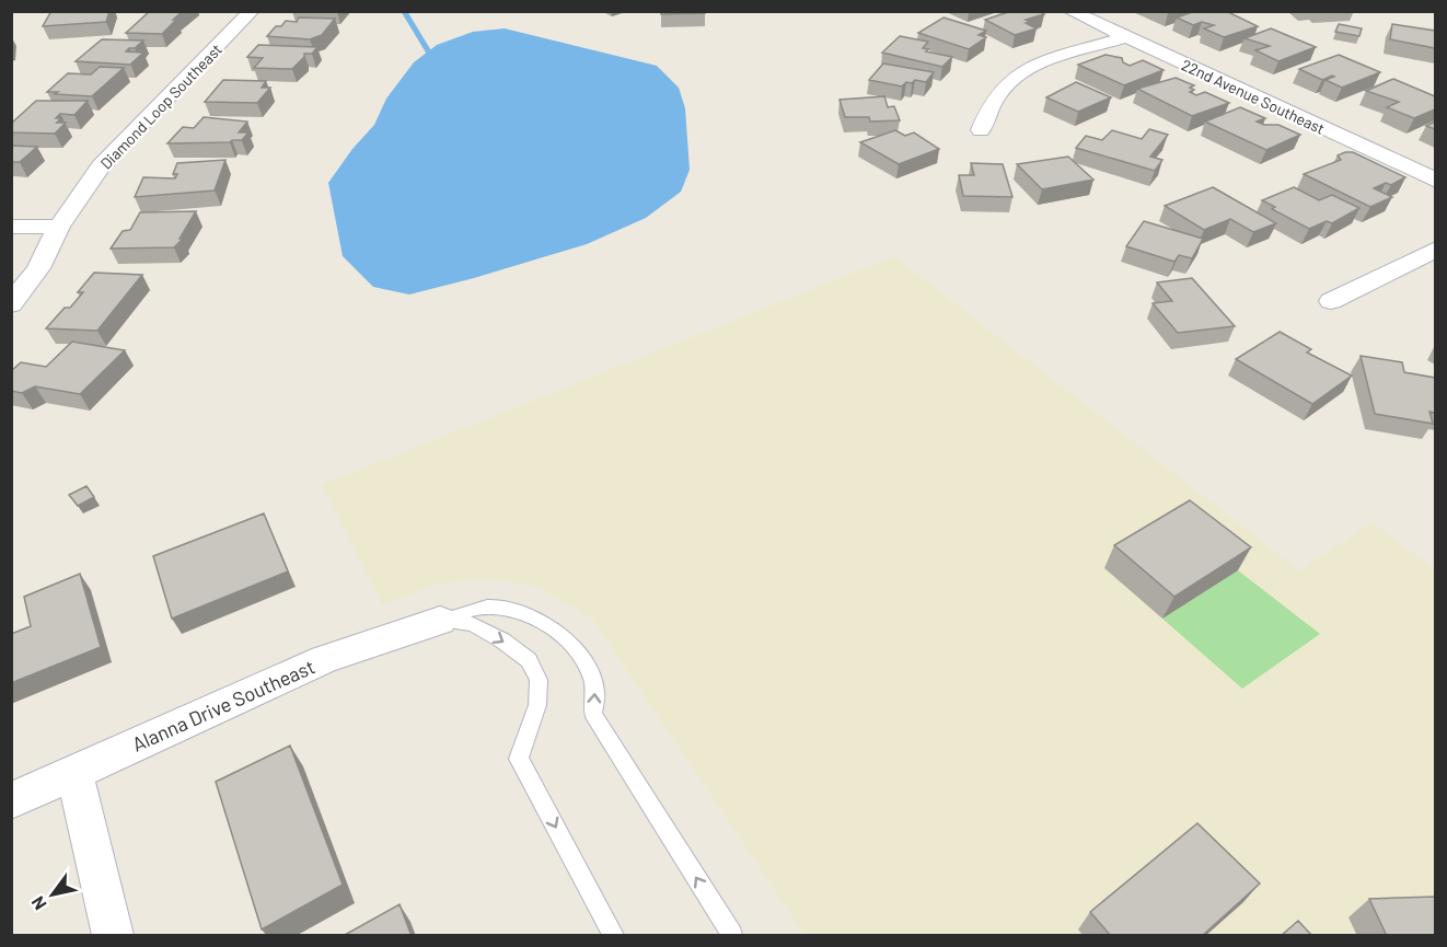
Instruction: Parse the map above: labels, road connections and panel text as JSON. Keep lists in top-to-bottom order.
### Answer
{
  "streets": {
    "street": ["22nd Avenue Southeast", "Diamond Loop Southeast", "Alanna Drive Southeast"]
  },
  "north": "bottom left"
}
